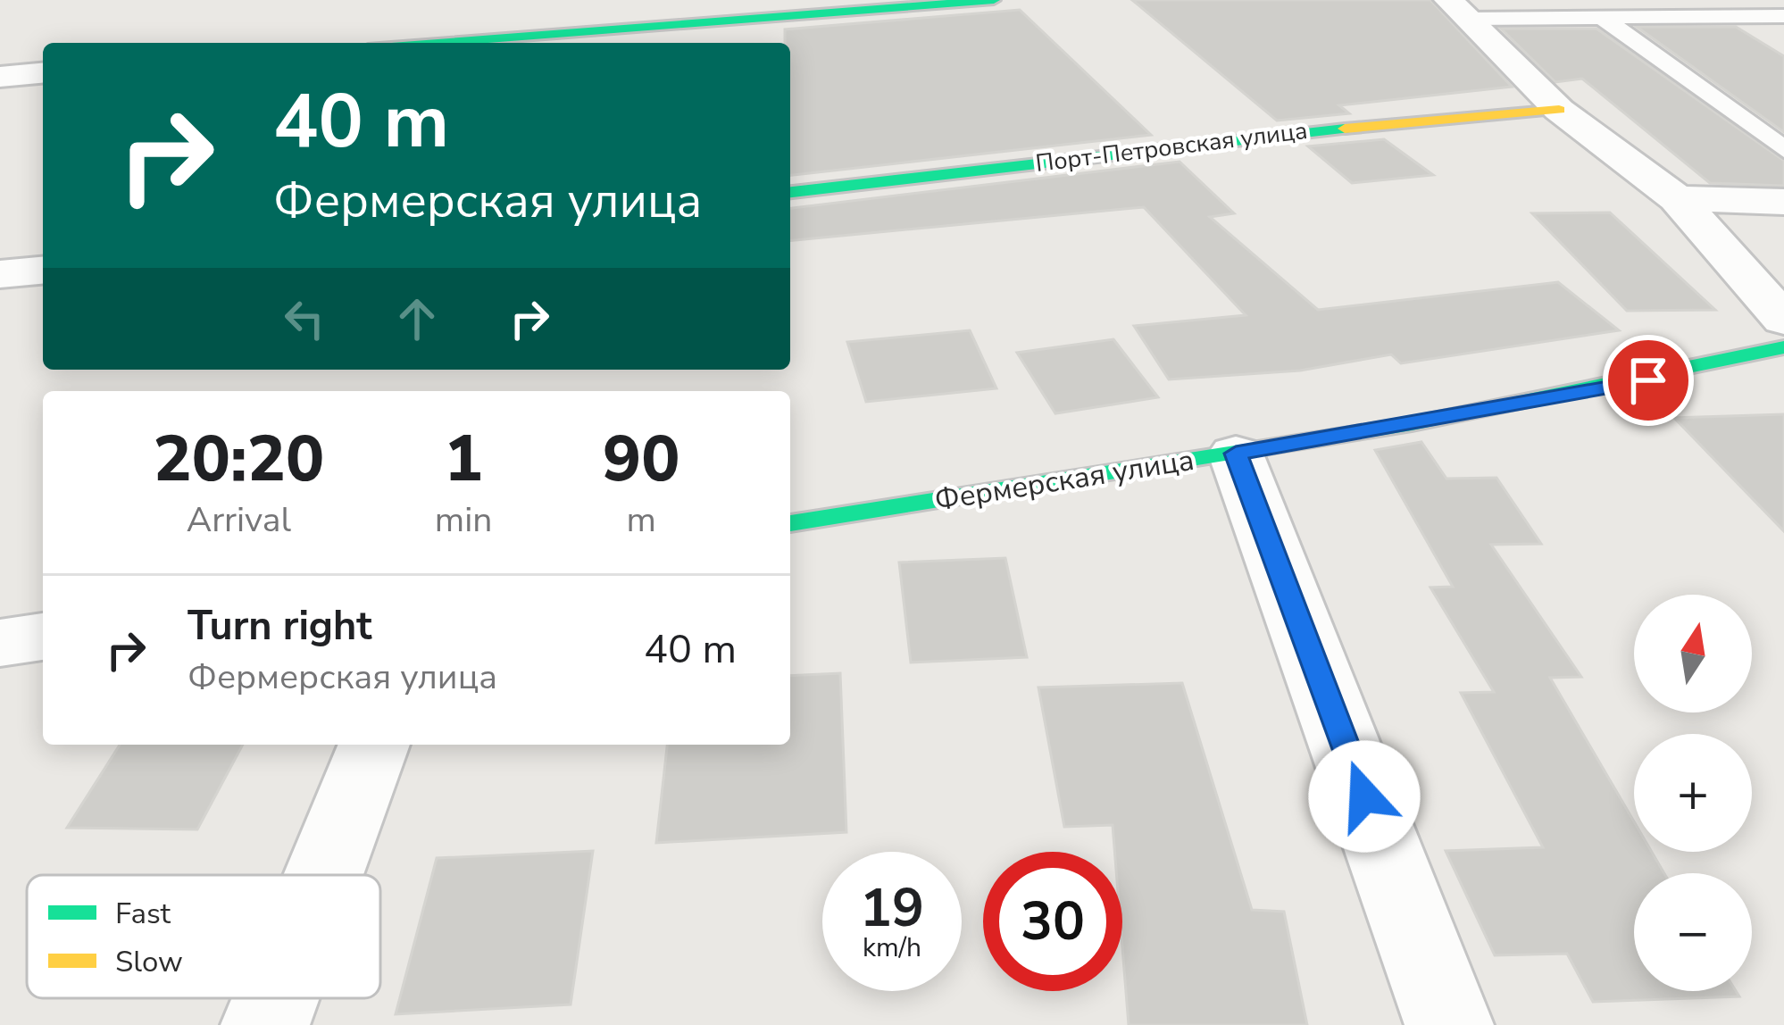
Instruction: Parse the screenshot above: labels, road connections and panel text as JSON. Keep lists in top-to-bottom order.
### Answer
{
  "streets": {
    "street": ["Порт-Петровская улица", "Фермерская улица"]
  },
  "legend": ["Fast", "Slow"],
  "north": "top",
  "page": {
    "turn": ["40 m", "Фермерская улица"],
    "eta": [
      "20:20",
      "Arrival",
      "1",
      "min",
      "90",
      "m"
    ],
    "list": [
      {
        "name": "Turn right",
        "note": "Фермерская улица",
        "value": "40 m"
      }
    ],
    "map_buttons": ["+", "−"],
    "speed": "19 km/h",
    "limit": "30"
  }
}
